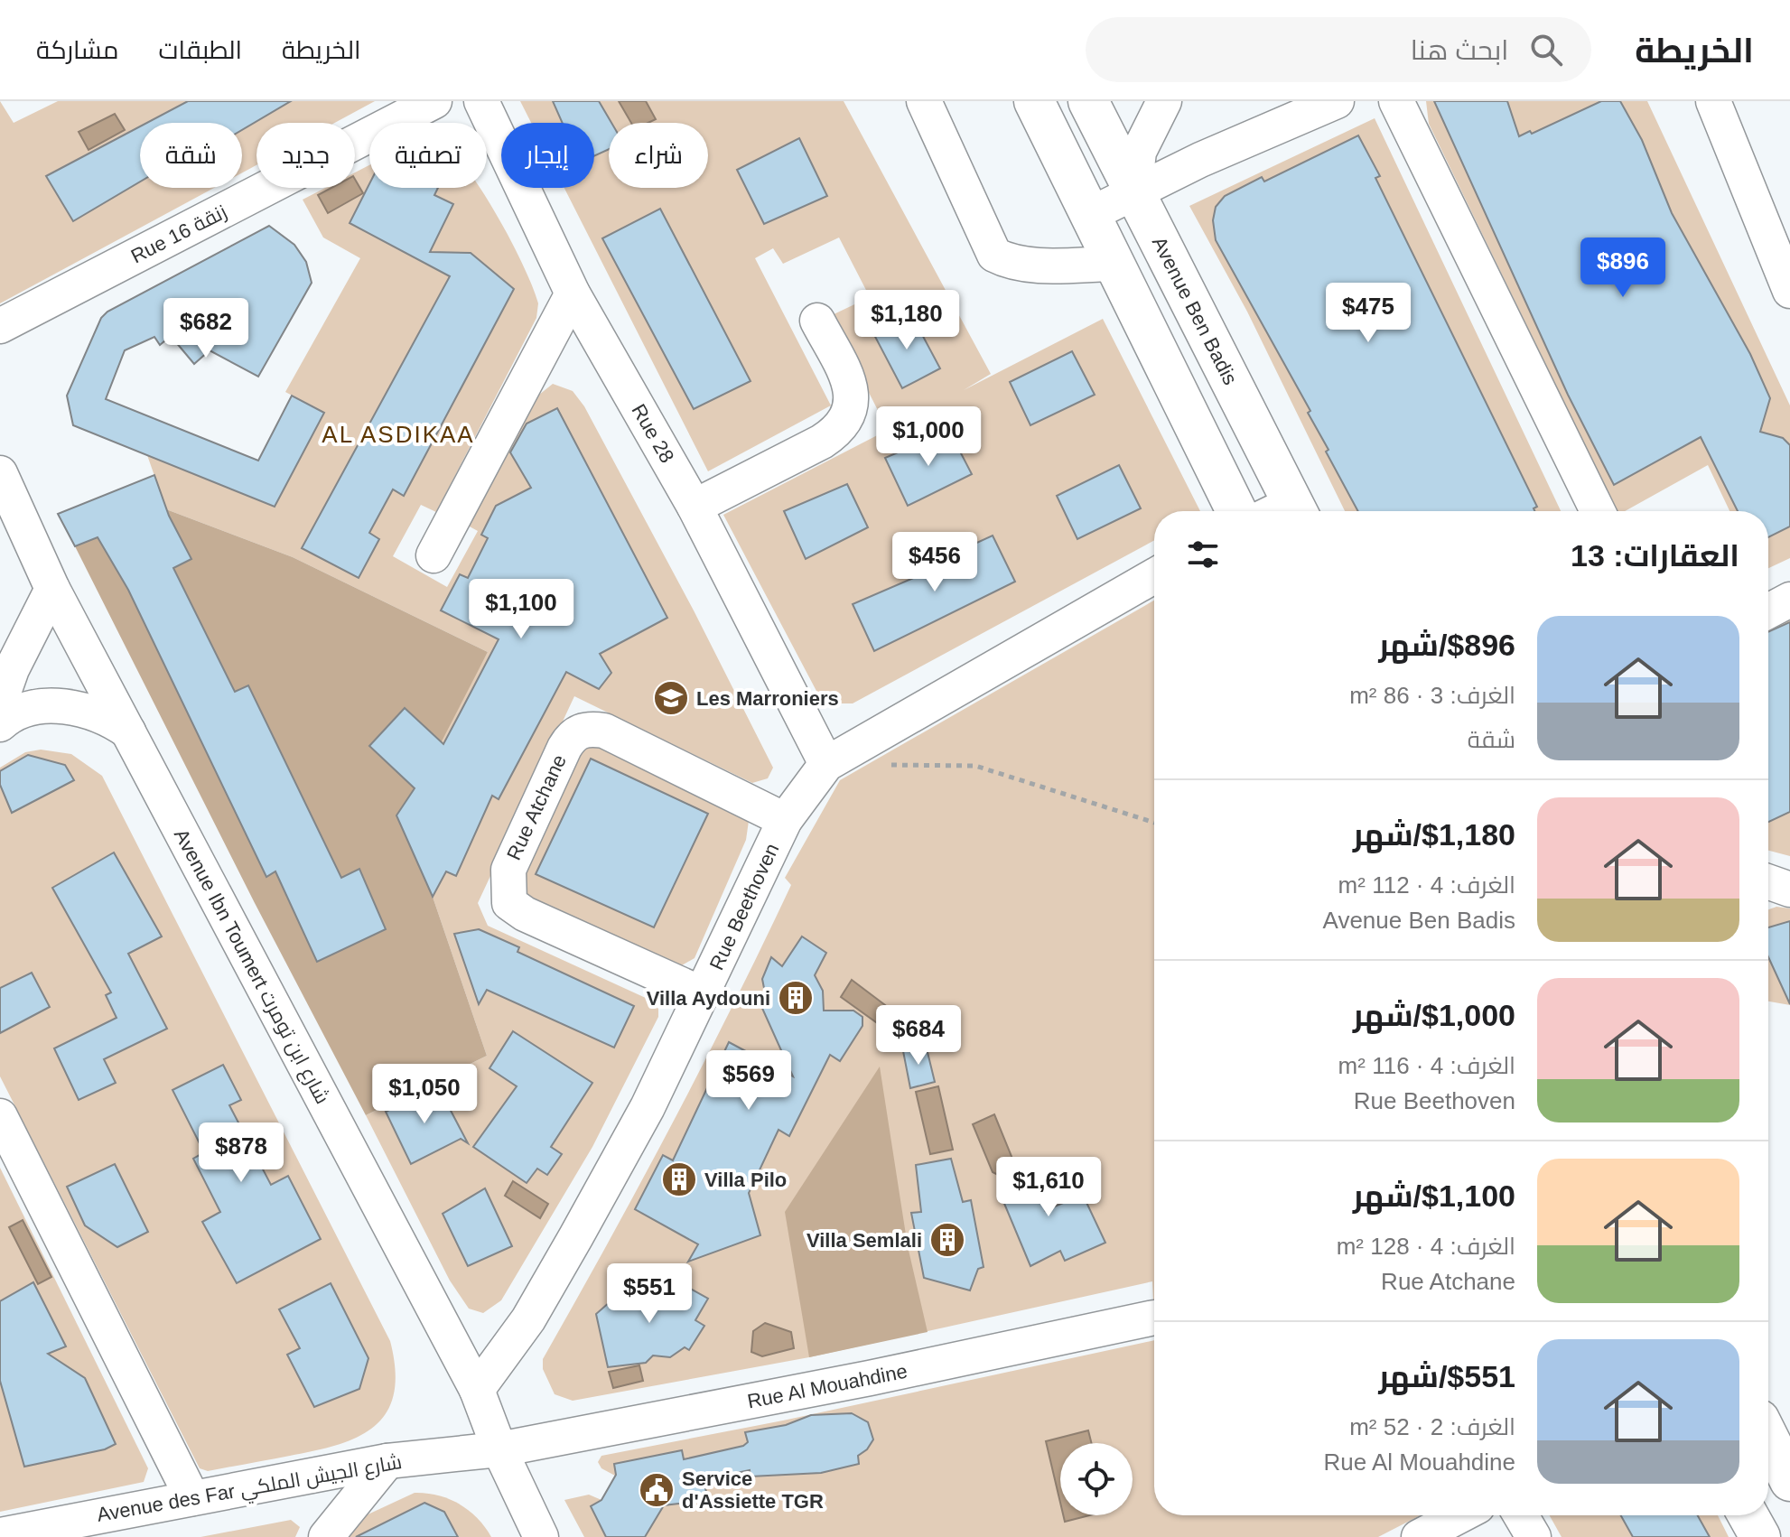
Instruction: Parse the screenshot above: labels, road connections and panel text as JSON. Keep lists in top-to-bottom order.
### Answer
{
  "streets": {
    "main road": ["Avenue Ben Badis"],
    "street": [
      "Rue 16 زنقة",
      "Rue 28",
      "Rue Atchane",
      "Rue Beethoven",
      "Avenue Ibn Toumert شارع ابن تومرت",
      "Rue Al Mouahdine",
      "Avenue des Far شارع الجيش الملكي"
    ]
  },
  "crossings": [
    ["Rue 28", "Rue Beethoven"],
    ["Rue Atchane", "Rue Beethoven"],
    ["Rue Beethoven", "Avenue Ibn Toumert شارع ابن تومرت"],
    ["Avenue Ibn Toumert شارع ابن تومرت", "Rue Al Mouahdine"],
    ["Avenue Ibn Toumert شارع ابن تومرت", "Avenue des Far شارع الجيش الملكي"],
    ["Rue Al Mouahdine", "Avenue des Far شارع الجيش الملكي"]
  ],
  "districts": ["AL ASDIKAA"],
  "places": {
    "school or university": ["Les Marroniers"],
    "building": ["Villa Aydouni", "Villa Pilo", "Villa Semlali"],
    "public building": ["Service d'Assiette TGR"]
  },
  "page": {
    "header": "الخريطة",
    "search": "ابحث هنا",
    "nav": ["الخريطة", "الطبقات", "مشاركة"],
    "chip": [
      "شراء",
      "إيجار",
      "تصفية",
      "جديد",
      "شقة"
    ],
    "price": [
      "$896",
      "$475",
      "$1,180",
      "$682",
      "$1,000",
      "$456",
      "$1,100",
      "$684",
      "$569",
      "$1,050",
      "$878",
      "$1,610",
      "$551"
    ],
    "heading": "العقارات: 13",
    "list": [
      {
        "name": "$896/شهر",
        "note": "الغرف: 3 · 86 m² · شقة"
      },
      {
        "name": "$1,180/شهر",
        "note": "الغرف: 4 · 112 m² · Avenue Ben Badis"
      },
      {
        "name": "$1,000/شهر",
        "note": "الغرف: 4 · 116 m² · Rue Beethoven"
      },
      {
        "name": "$1,100/شهر",
        "note": "الغرف: 4 · 128 m² · Rue Atchane"
      },
      {
        "name": "$551/شهر",
        "note": "الغرف: 2 · 52 m² · Rue Al Mouahdine"
      }
    ]
  }
}
